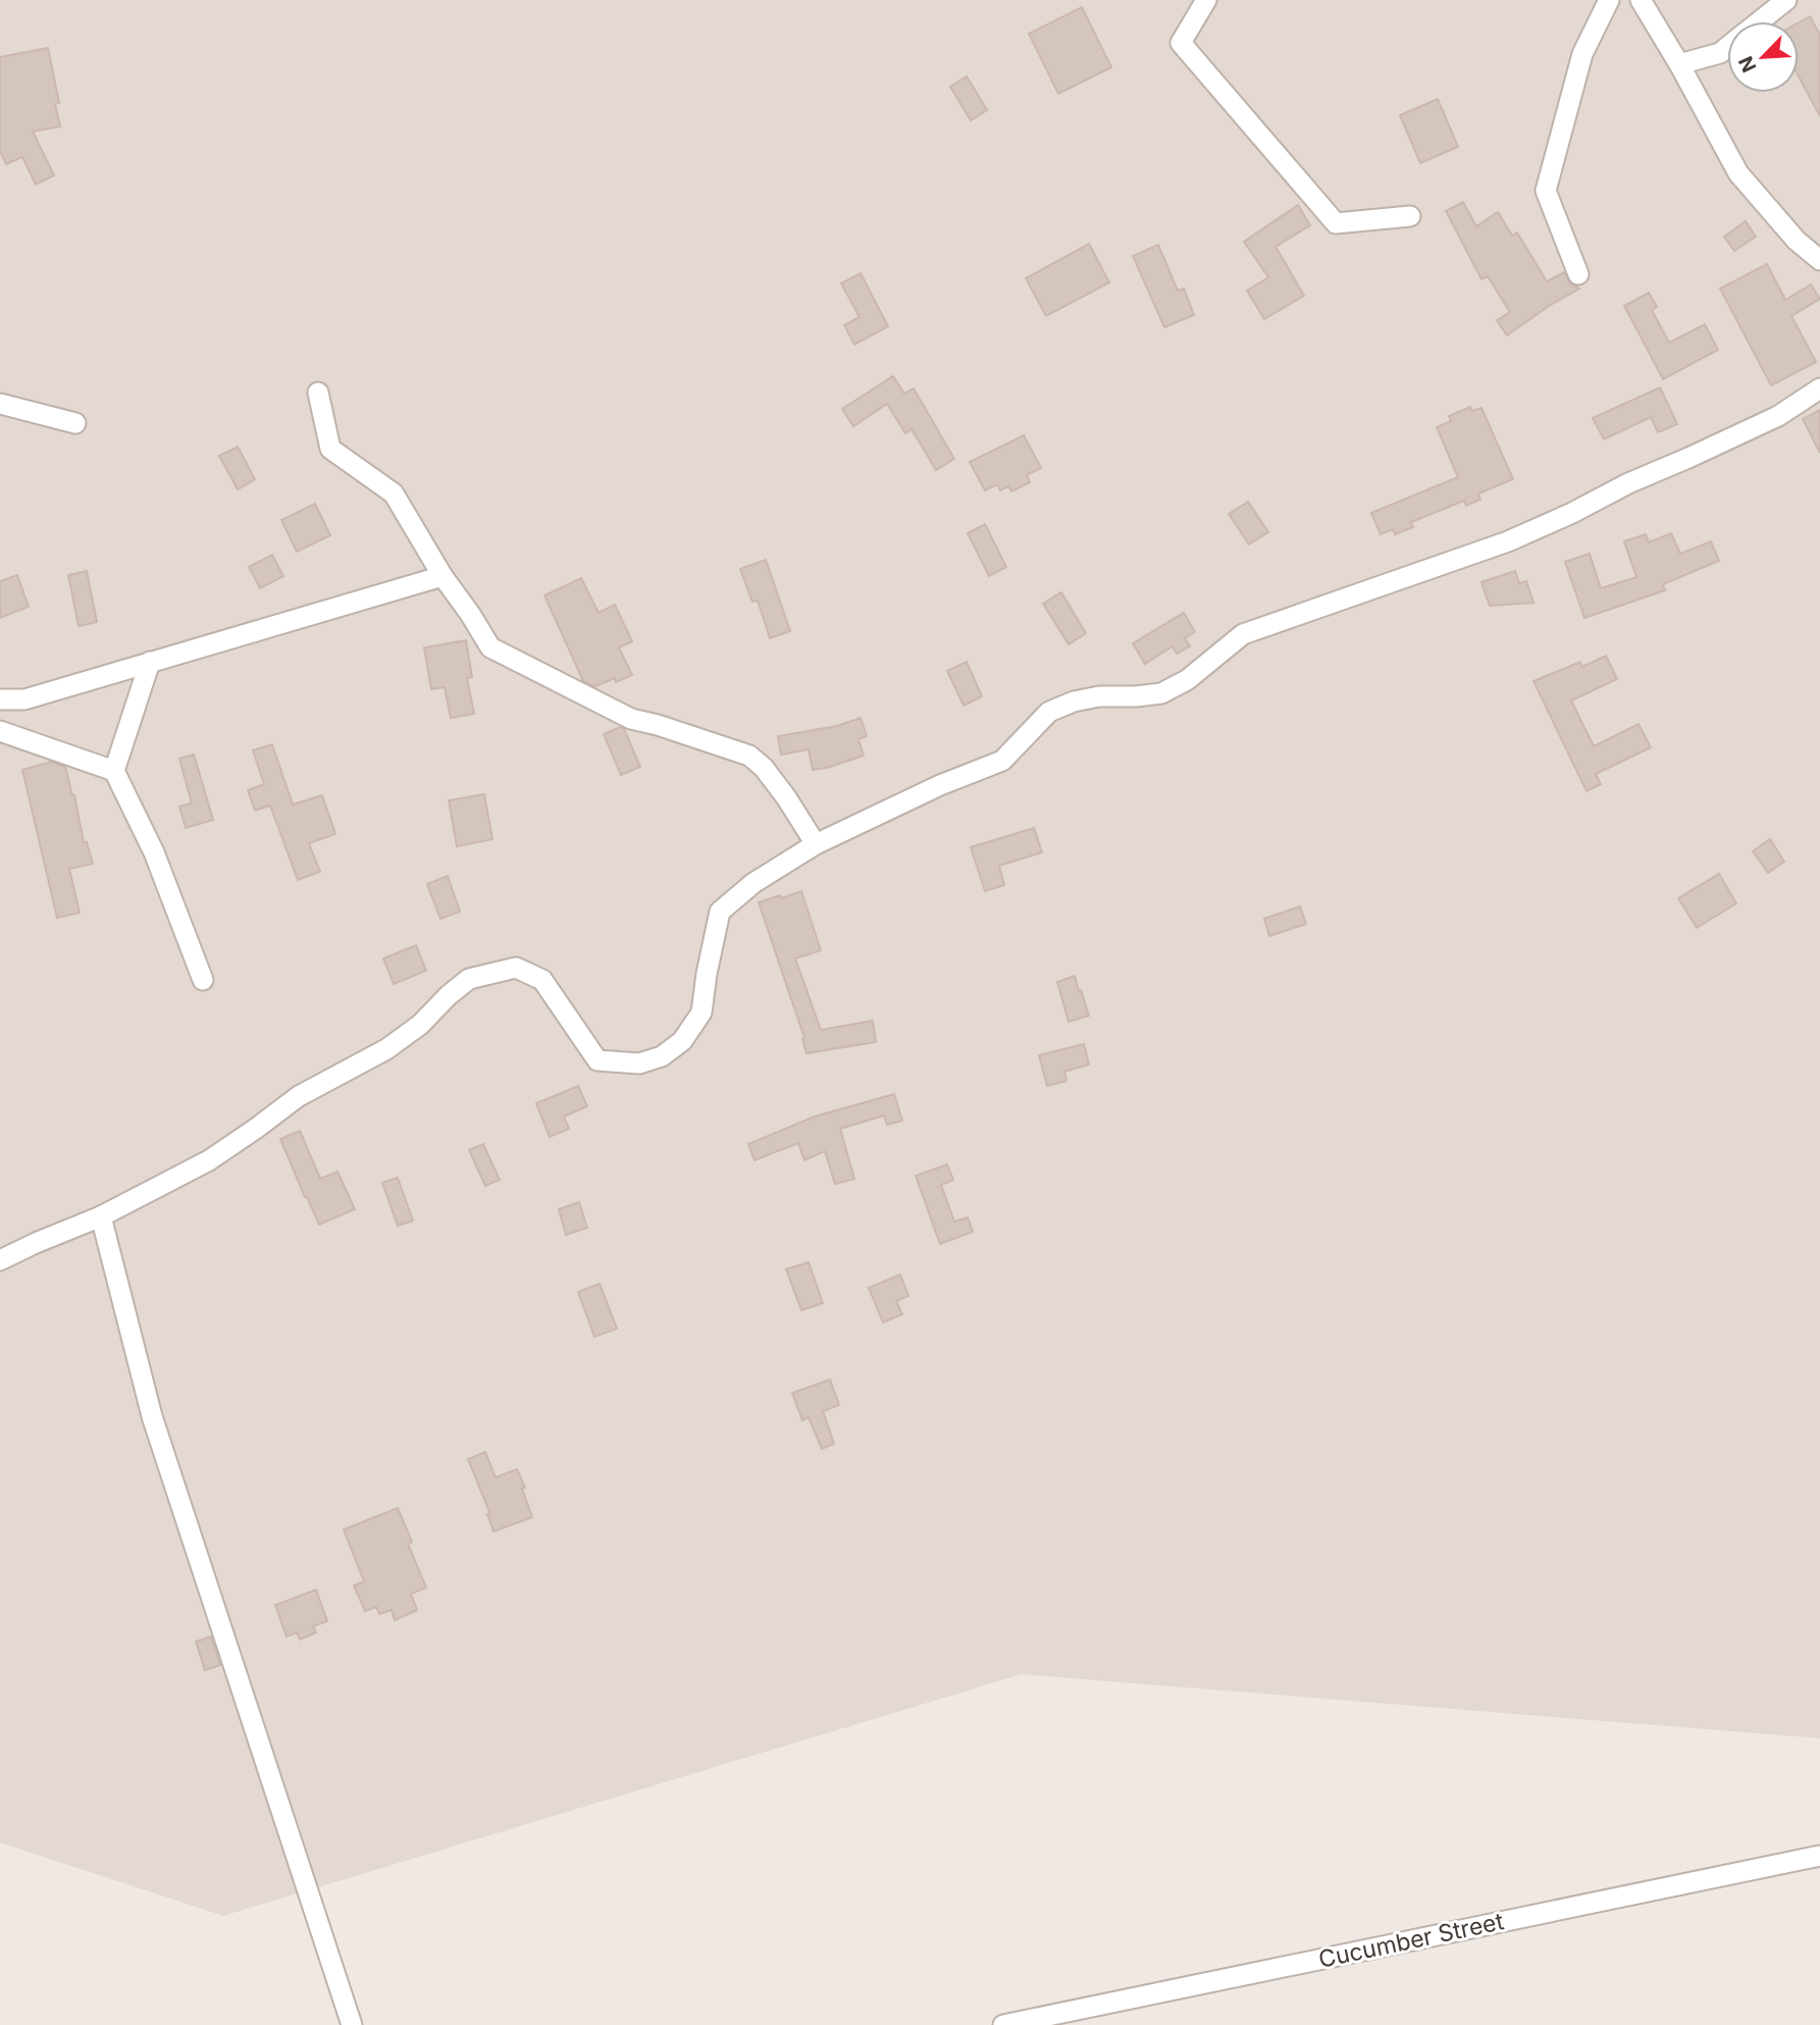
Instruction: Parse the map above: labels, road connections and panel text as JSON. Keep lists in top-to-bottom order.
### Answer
{
  "streets": {
    "street": ["Cucumber Street"]
  },
  "north": "bottom left"
}
